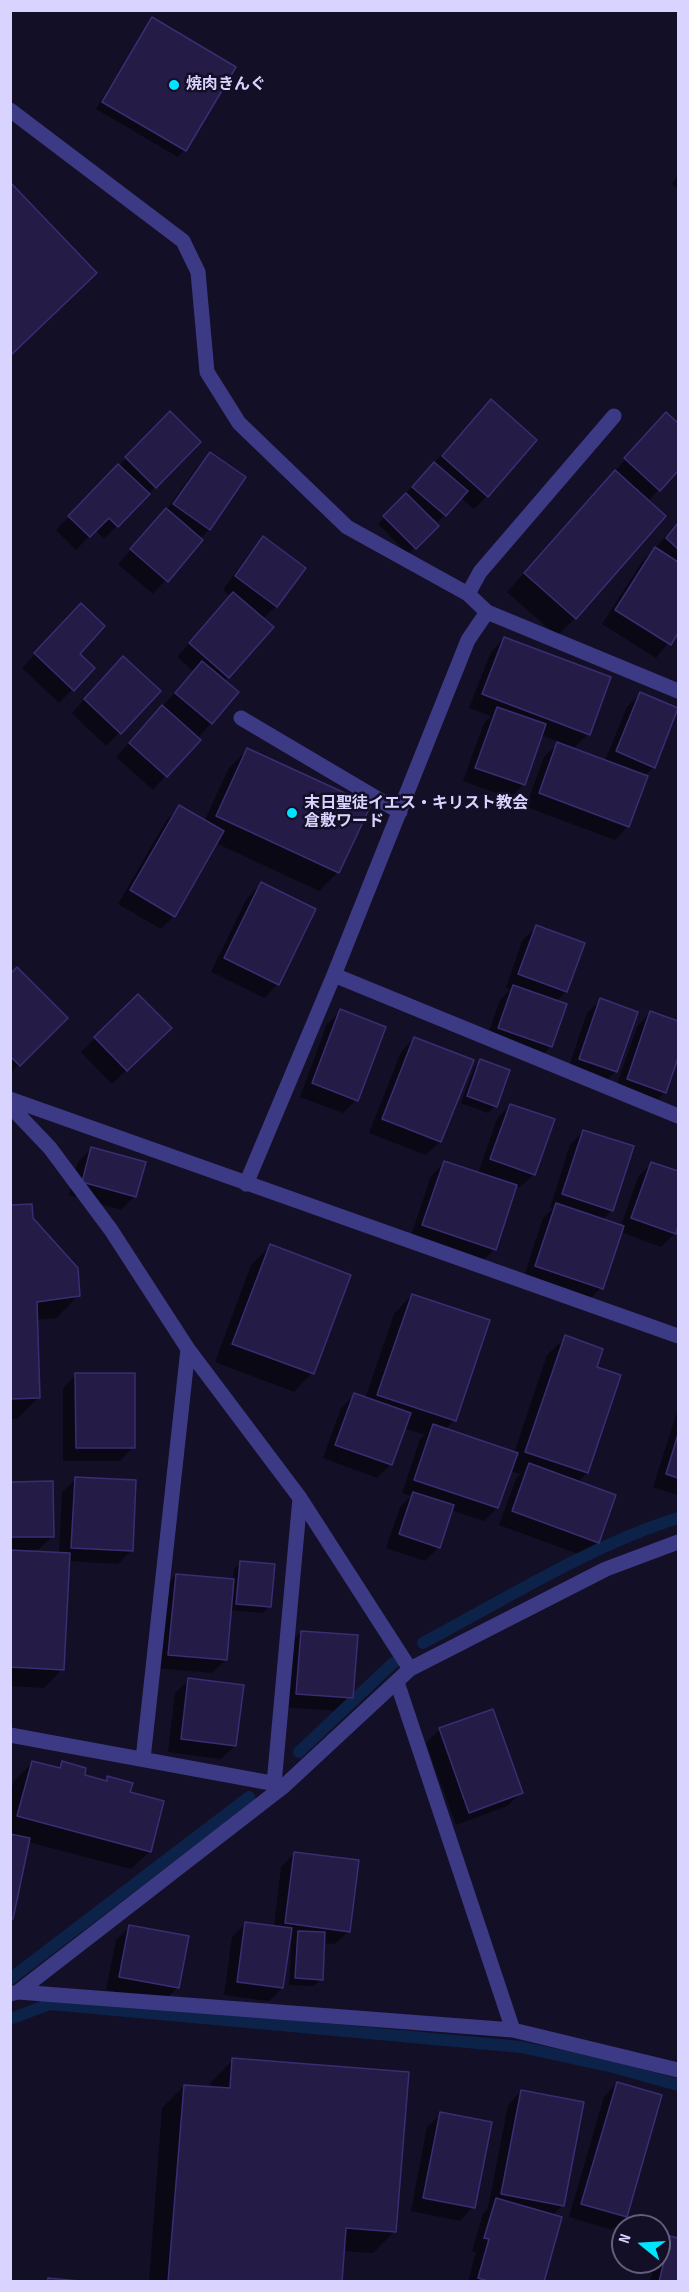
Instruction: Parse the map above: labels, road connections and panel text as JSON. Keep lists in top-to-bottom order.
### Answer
{
  "places": ["焼肉きんぐ", "末日聖徒イエス・キリスト教会 倉敷ワード"],
  "north": "left"
}
